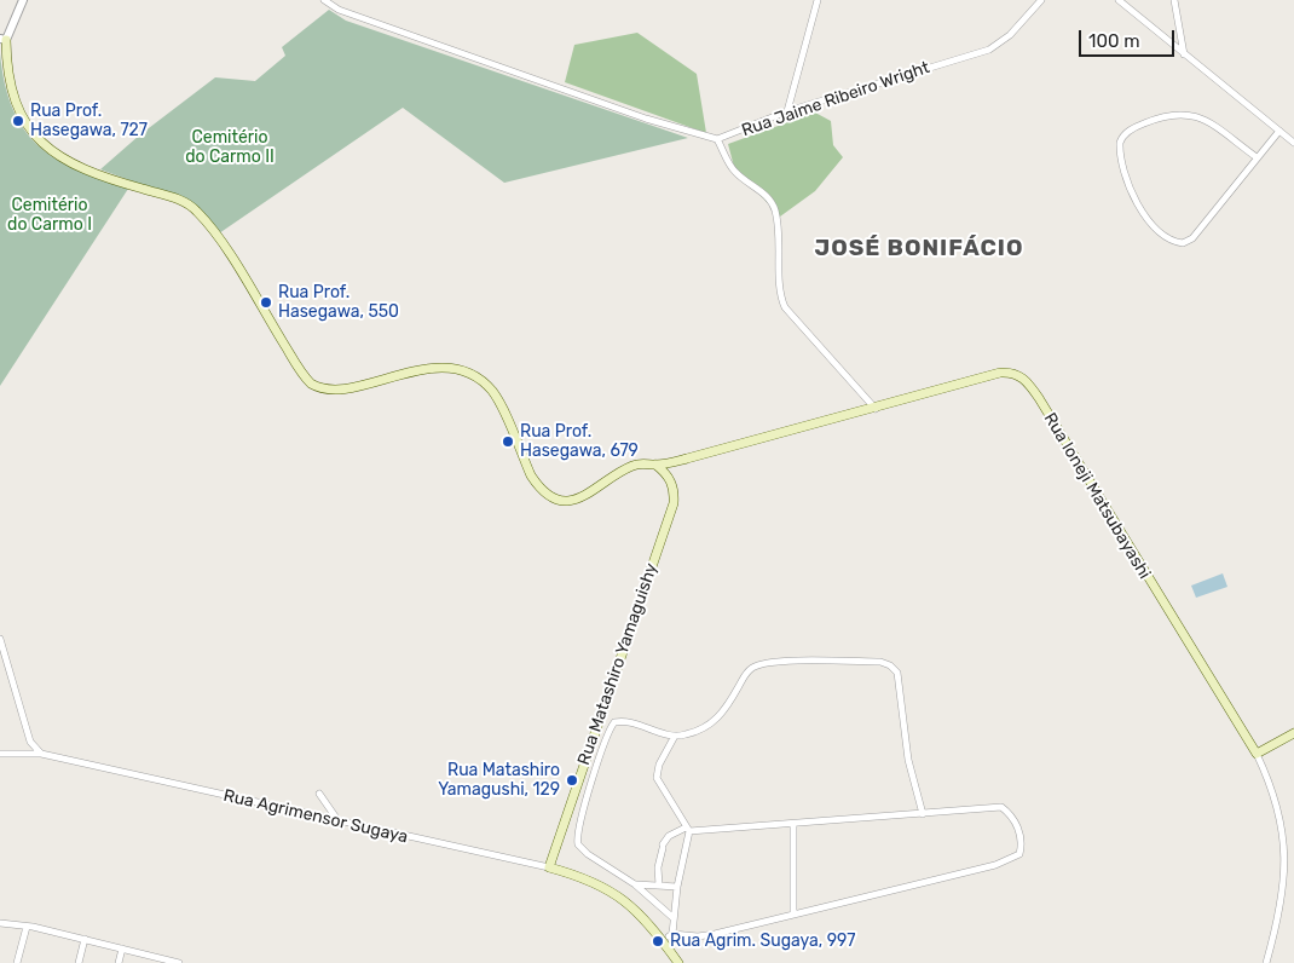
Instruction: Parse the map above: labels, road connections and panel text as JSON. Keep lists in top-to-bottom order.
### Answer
{
  "streets": {
    "main road": ["Rua Ioneji Matsubayashi", "Rua Matashiro Yamaguishy", "Rua Agrimensor Sugaya"],
    "street": ["Rua Jaime Ribeiro Wright"]
  },
  "crossings": [
    ["Rua Jaime Ribeiro Wright", "Rua Ioneji Matsubayashi"],
    ["Rua Ioneji Matsubayashi", "Rua Matashiro Yamaguishy"],
    ["Rua Matashiro Yamaguishy", "Rua Agrimensor Sugaya"]
  ],
  "districts": ["JOSÉ BONIFÁCIO"],
  "parks": ["Cemitério do Carmo II", "Cemitério do Carmo I"],
  "places": [
    "Rua Prof. Hasegawa, 727",
    "Rua Prof. Hasegawa, 550",
    "Rua Prof. Hasegawa, 679",
    "Rua Matashiro Yamagushi, 129",
    "Rua Agrim. Sugaya, 997"
  ],
  "scale_bar": "100 m"
}
